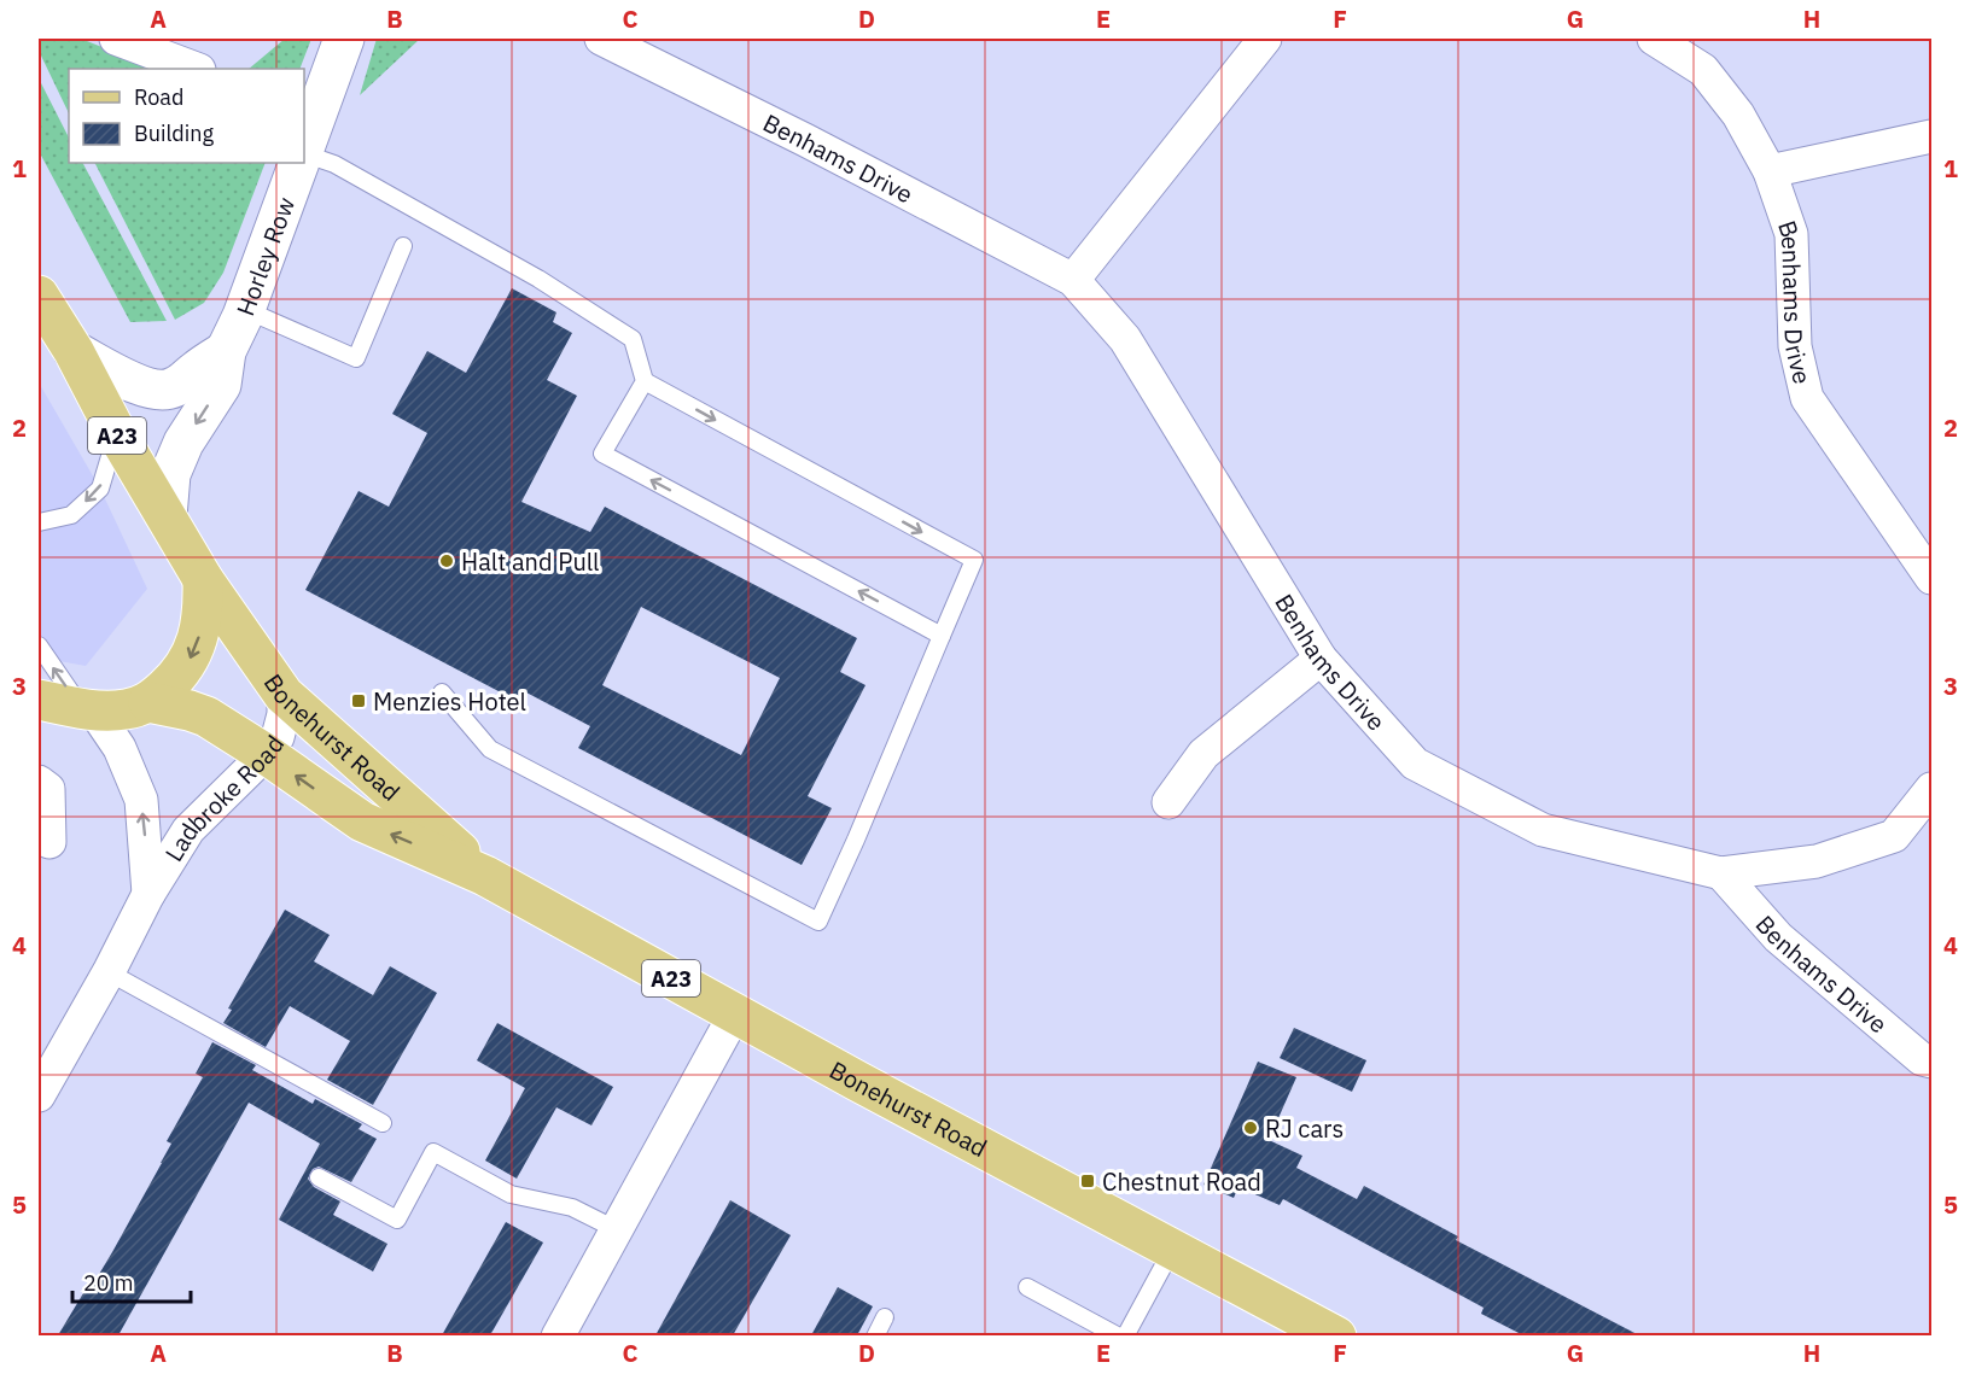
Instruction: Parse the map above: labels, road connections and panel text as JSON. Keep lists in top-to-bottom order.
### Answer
{
  "streets": {
    "main road": ["A23", "Bonehurst Road"],
    "street": ["Benhams Drive", "Horley Row", "Ladbroke Road"]
  },
  "crossings": [
    ["Horley Row", "A23"],
    ["A23", "Bonehurst Road"],
    ["A23", "Ladbroke Road"],
    ["Bonehurst Road", "Ladbroke Road"]
  ],
  "one_way": ["Horley Row"],
  "places": {
    "other": ["Halt and Pull", "RJ cars"],
    "transit": ["Menzies Hotel", "Chestnut Road"]
  },
  "legend": ["Road", "Building"],
  "scale_bar": "20 m",
  "grid": {
    "columns": [
      "A",
      "B",
      "C",
      "D",
      "E",
      "F",
      "G",
      "H"
    ],
    "rows": [
      "1",
      "2",
      "3",
      "4",
      "5"
    ]
  }
}
